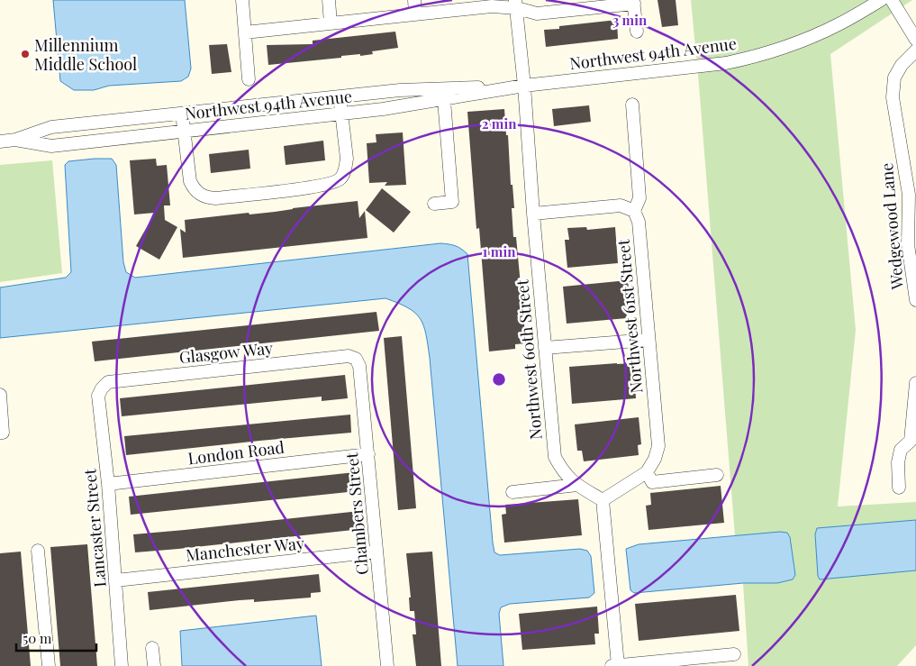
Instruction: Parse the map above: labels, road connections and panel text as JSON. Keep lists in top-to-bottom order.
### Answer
{
  "streets": {
    "street": [
      "Northwest 94th Avenue",
      "Wedgewood Lane",
      "Northwest 61st Street",
      "Glasgow Way",
      "Northwest 60th Street",
      "London Road",
      "Chambers Street",
      "Lancaster Street",
      "Manchester Way"
    ]
  },
  "crossings": [
    ["Northwest 94th Avenue", "Northwest 60th Street"],
    ["Glasgow Way", "Chambers Street"],
    ["Glasgow Way", "Lancaster Street"],
    ["London Road", "Chambers Street"],
    ["London Road", "Lancaster Street"],
    ["Chambers Street", "Manchester Way"],
    ["Lancaster Street", "Manchester Way"]
  ],
  "places": ["Millennium Middle School"],
  "scale_bar": "50 m",
  "rings": ["3 min", "2 min", "1 min"]
}
